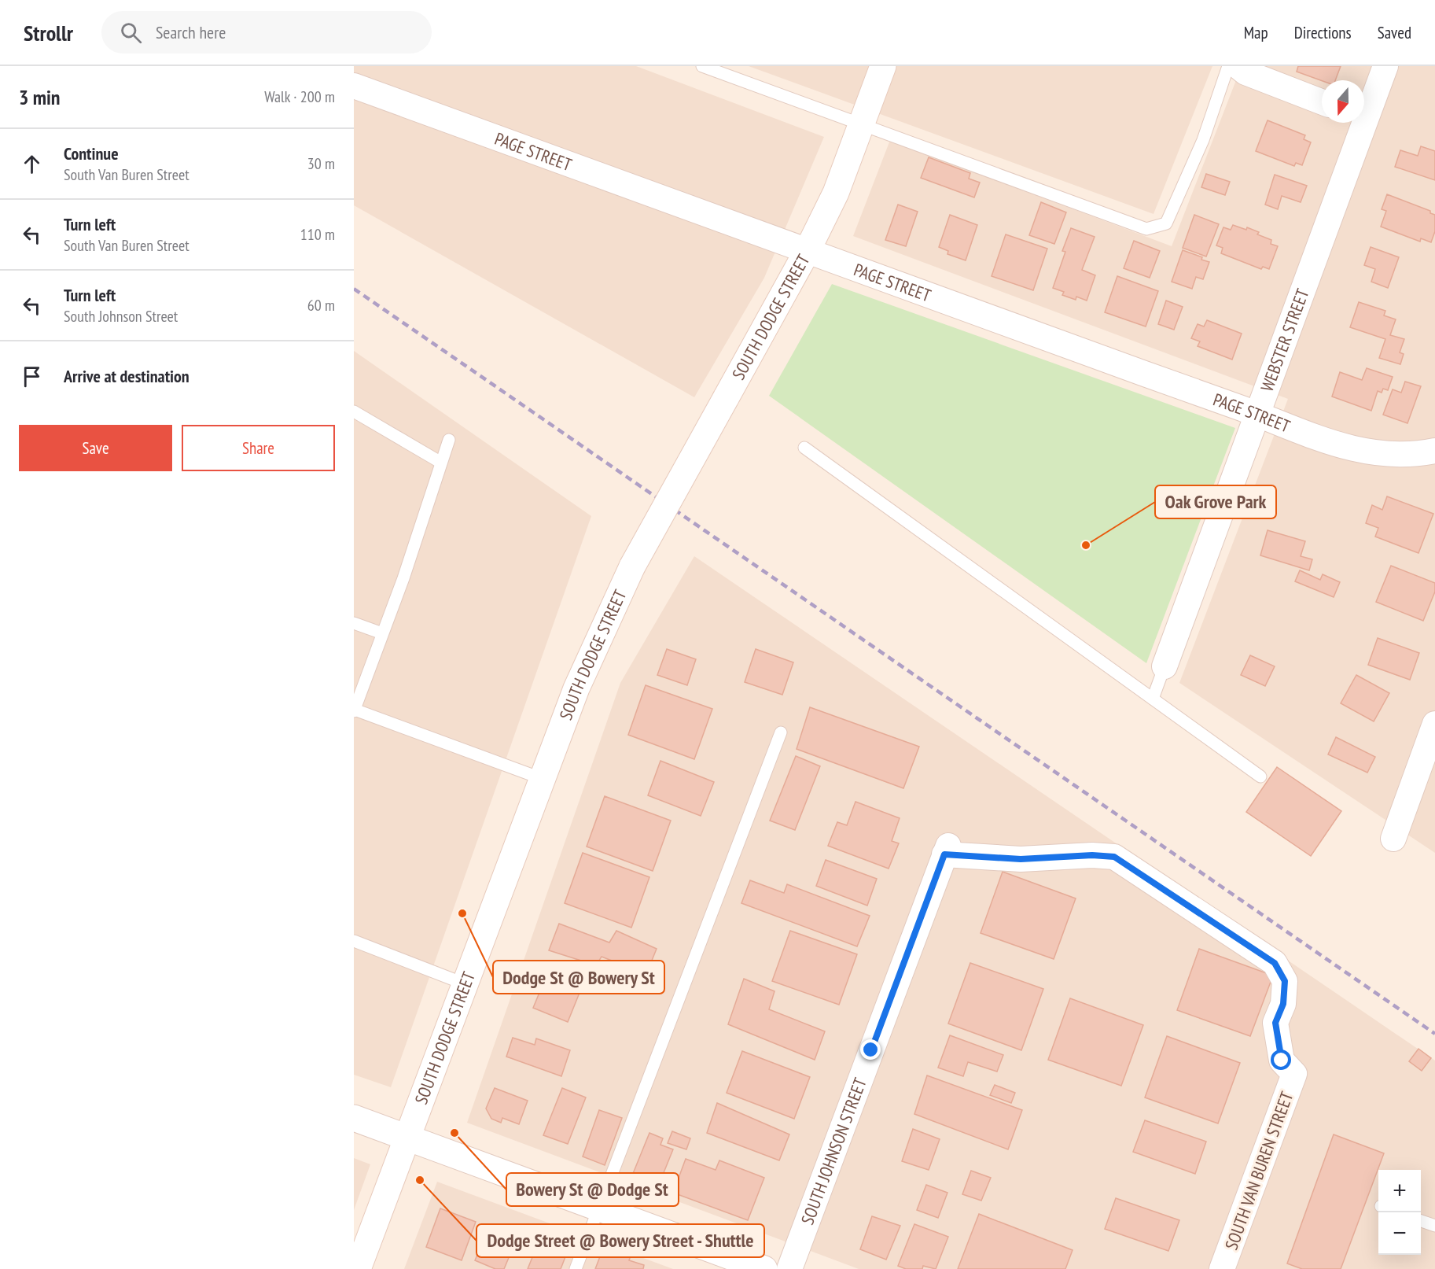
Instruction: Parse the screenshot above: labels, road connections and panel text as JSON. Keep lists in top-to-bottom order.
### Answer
{
  "streets": {
    "main road": ["SOUTH DODGE STREET"],
    "street": [
      "PAGE STREET",
      "WEBSTER STREET",
      "SOUTH JOHNSON STREET",
      "SOUTH VAN BUREN STREET"
    ]
  },
  "crossings": [
    ["PAGE STREET", "SOUTH DODGE STREET"],
    ["PAGE STREET", "WEBSTER STREET"],
    ["SOUTH JOHNSON STREET", "SOUTH VAN BUREN STREET"]
  ],
  "places": [
    "Oak Grove Park",
    "Dodge St @ Bowery St",
    "Bowery St @ Dodge St",
    "Dodge Street @ Bowery Street - Shuttle"
  ],
  "north": "bottom",
  "page": {
    "header": "Strollr",
    "search": "Search here",
    "nav": ["Map", "Directions", "Saved"],
    "heading": ["3 min", "Walk · 200 m"],
    "list": [
      ["Continue", "South Van Buren Street", "30 m"],
      ["Turn left", "South Van Buren Street", "110 m"],
      ["Turn left", "South Johnson Street", "60 m"],
      "Arrive at destination"
    ],
    "buttons": ["Save", "Share"],
    "map_buttons": ["+", "−"]
  }
}
